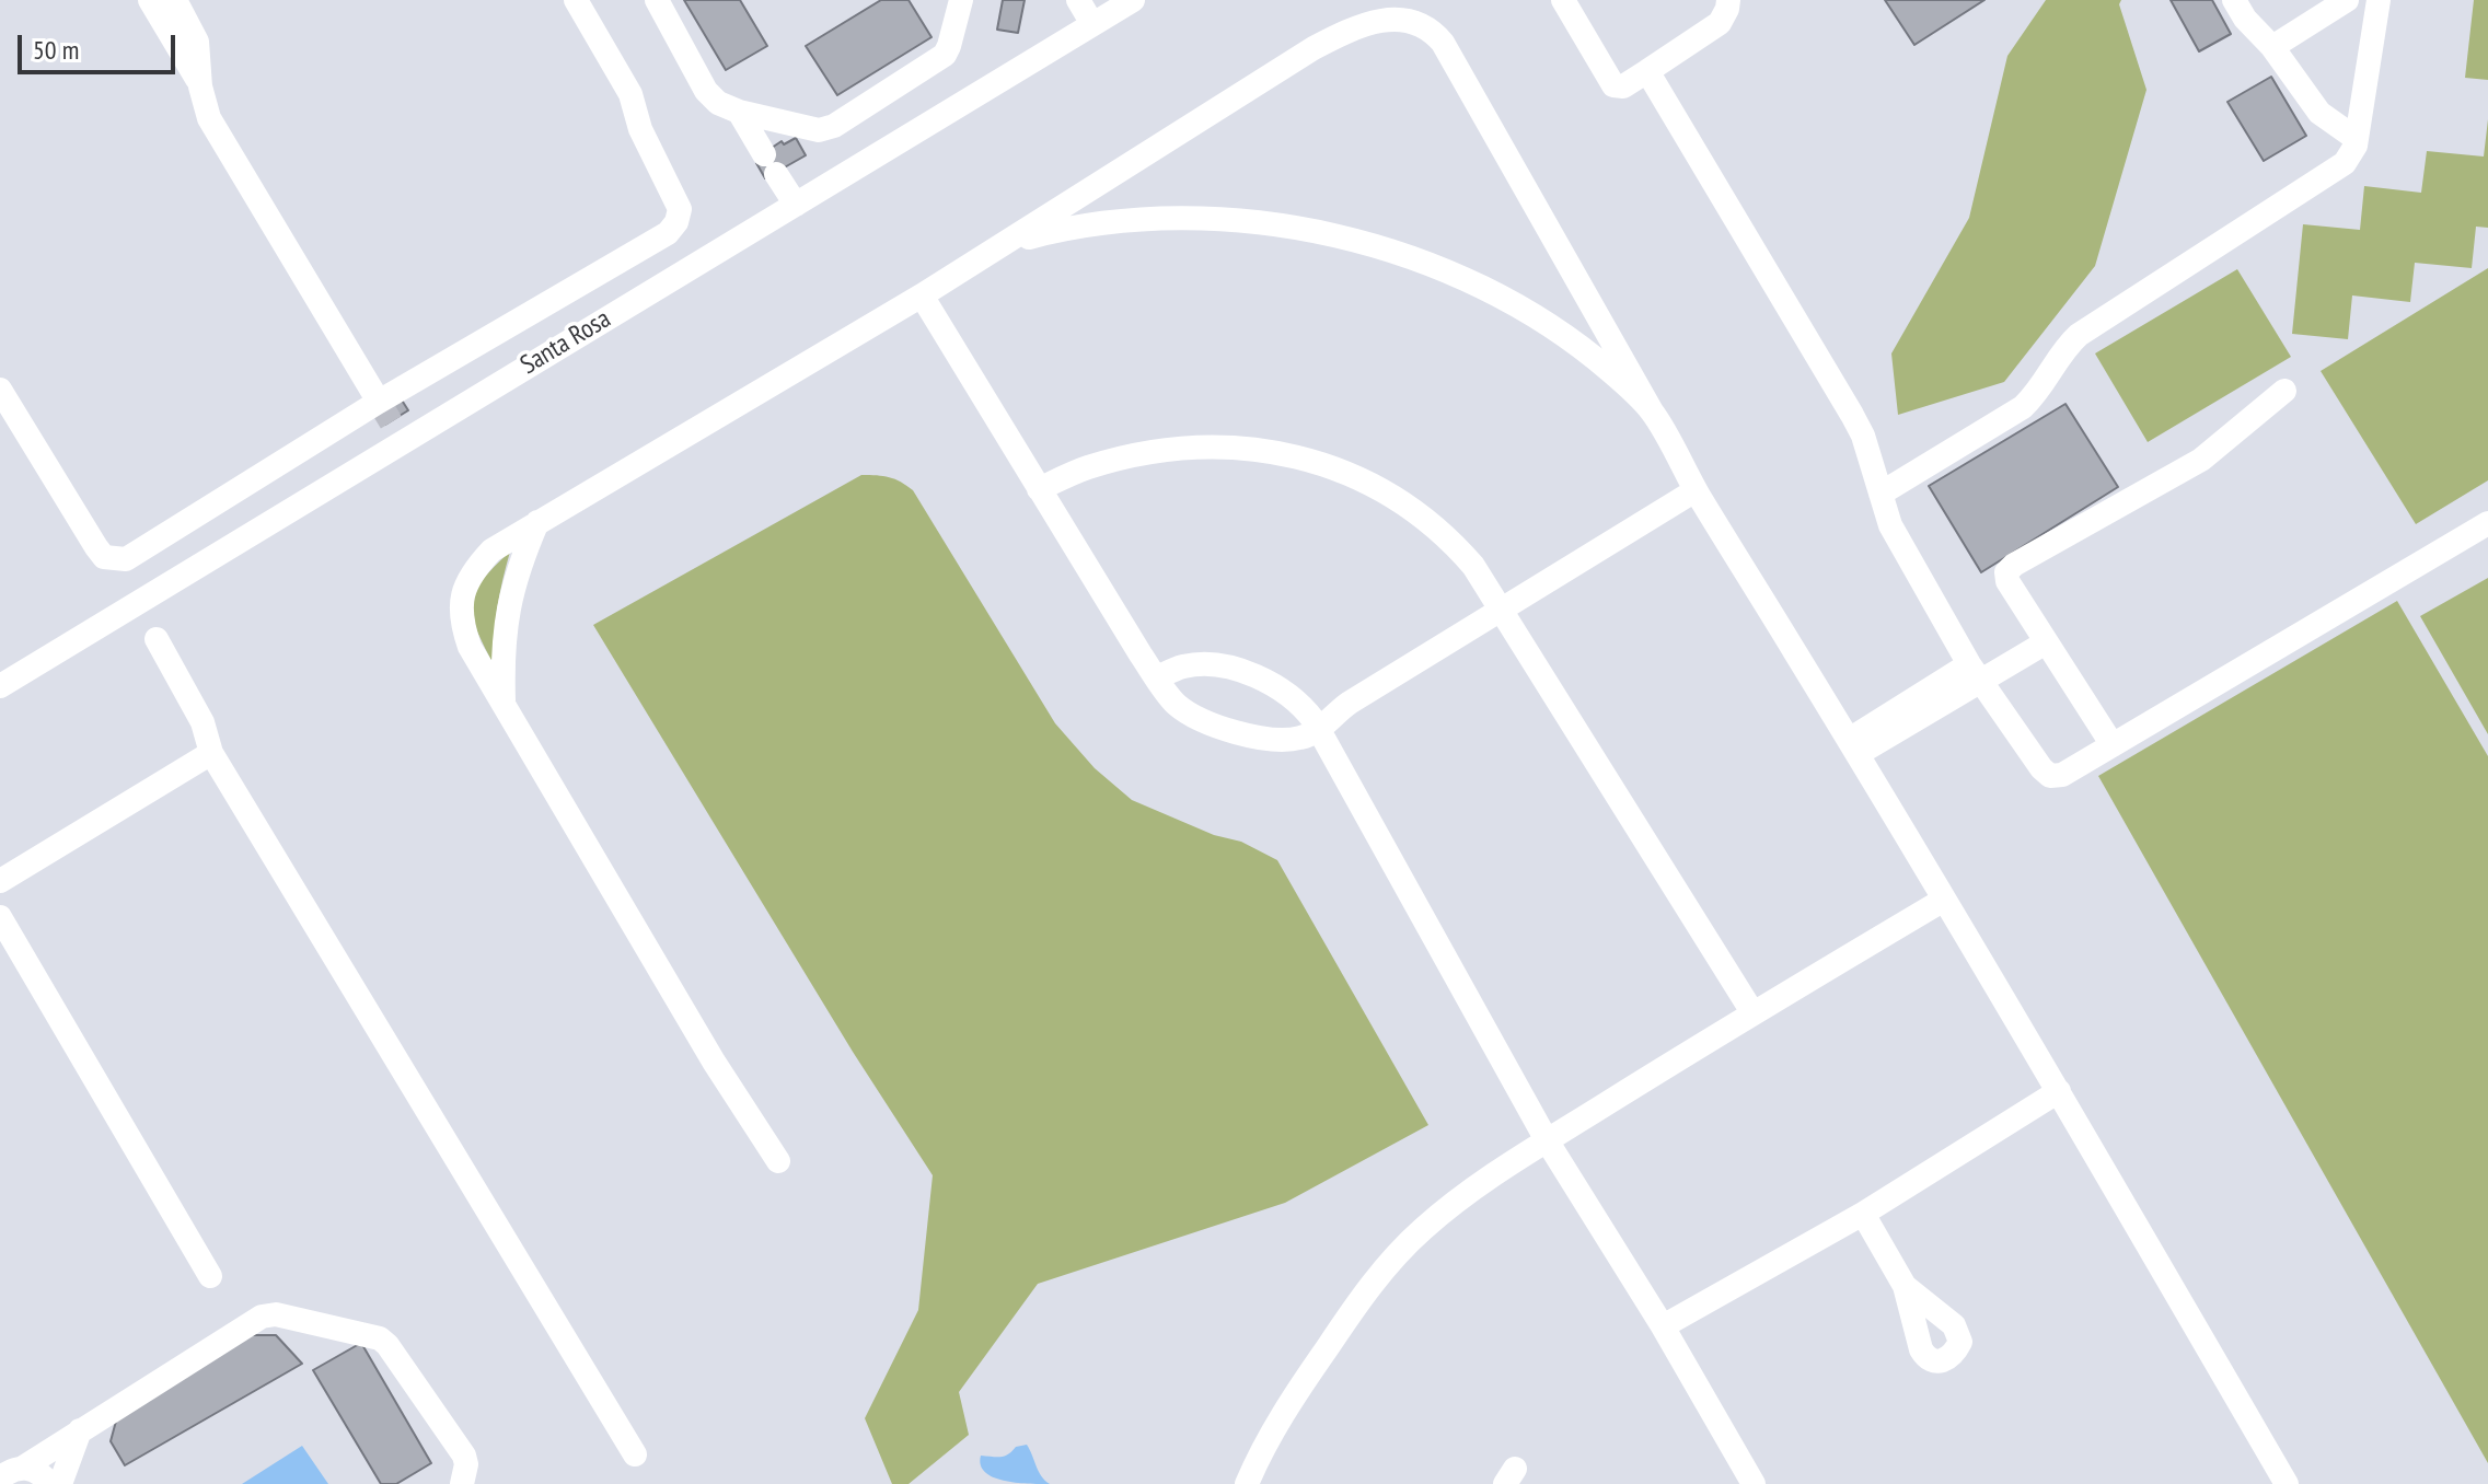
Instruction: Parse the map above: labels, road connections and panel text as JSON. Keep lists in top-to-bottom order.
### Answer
{
  "streets": {
    "street": ["Santa Rosa"]
  },
  "scale_bar": "50 m"
}
